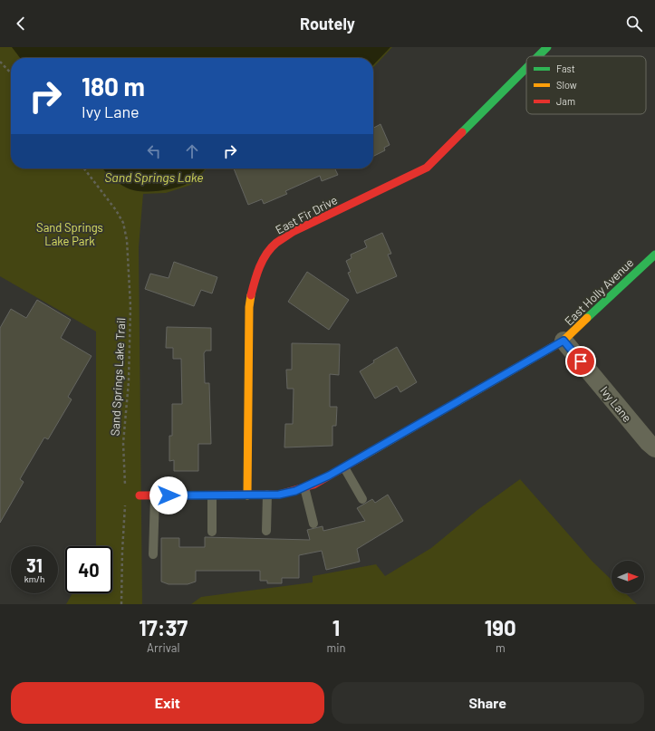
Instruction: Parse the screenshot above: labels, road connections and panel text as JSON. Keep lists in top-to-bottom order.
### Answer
{
  "streets": {
    "street": ["East Fir Drive", "East Holly Avenue", "Ivy Lane"],
    "path": ["Sand Springs Lake Trail"]
  },
  "crossings": [
    ["East Fir Drive", "East Holly Avenue"],
    ["East Holly Avenue", "Ivy Lane"]
  ],
  "water": ["Sand Springs Lake"],
  "parks": ["Sand Springs Lake Park"],
  "legend": ["Fast", "Slow", "Jam"],
  "north": "right",
  "page": {
    "header": "Routely",
    "turn": ["180 m", "Ivy Lane"],
    "speed": "31 km/h",
    "limit": "40",
    "eta": [
      "17:37",
      "Arrival",
      "1",
      "min",
      "190",
      "m"
    ],
    "buttons": ["Exit", "Share"]
  }
}
